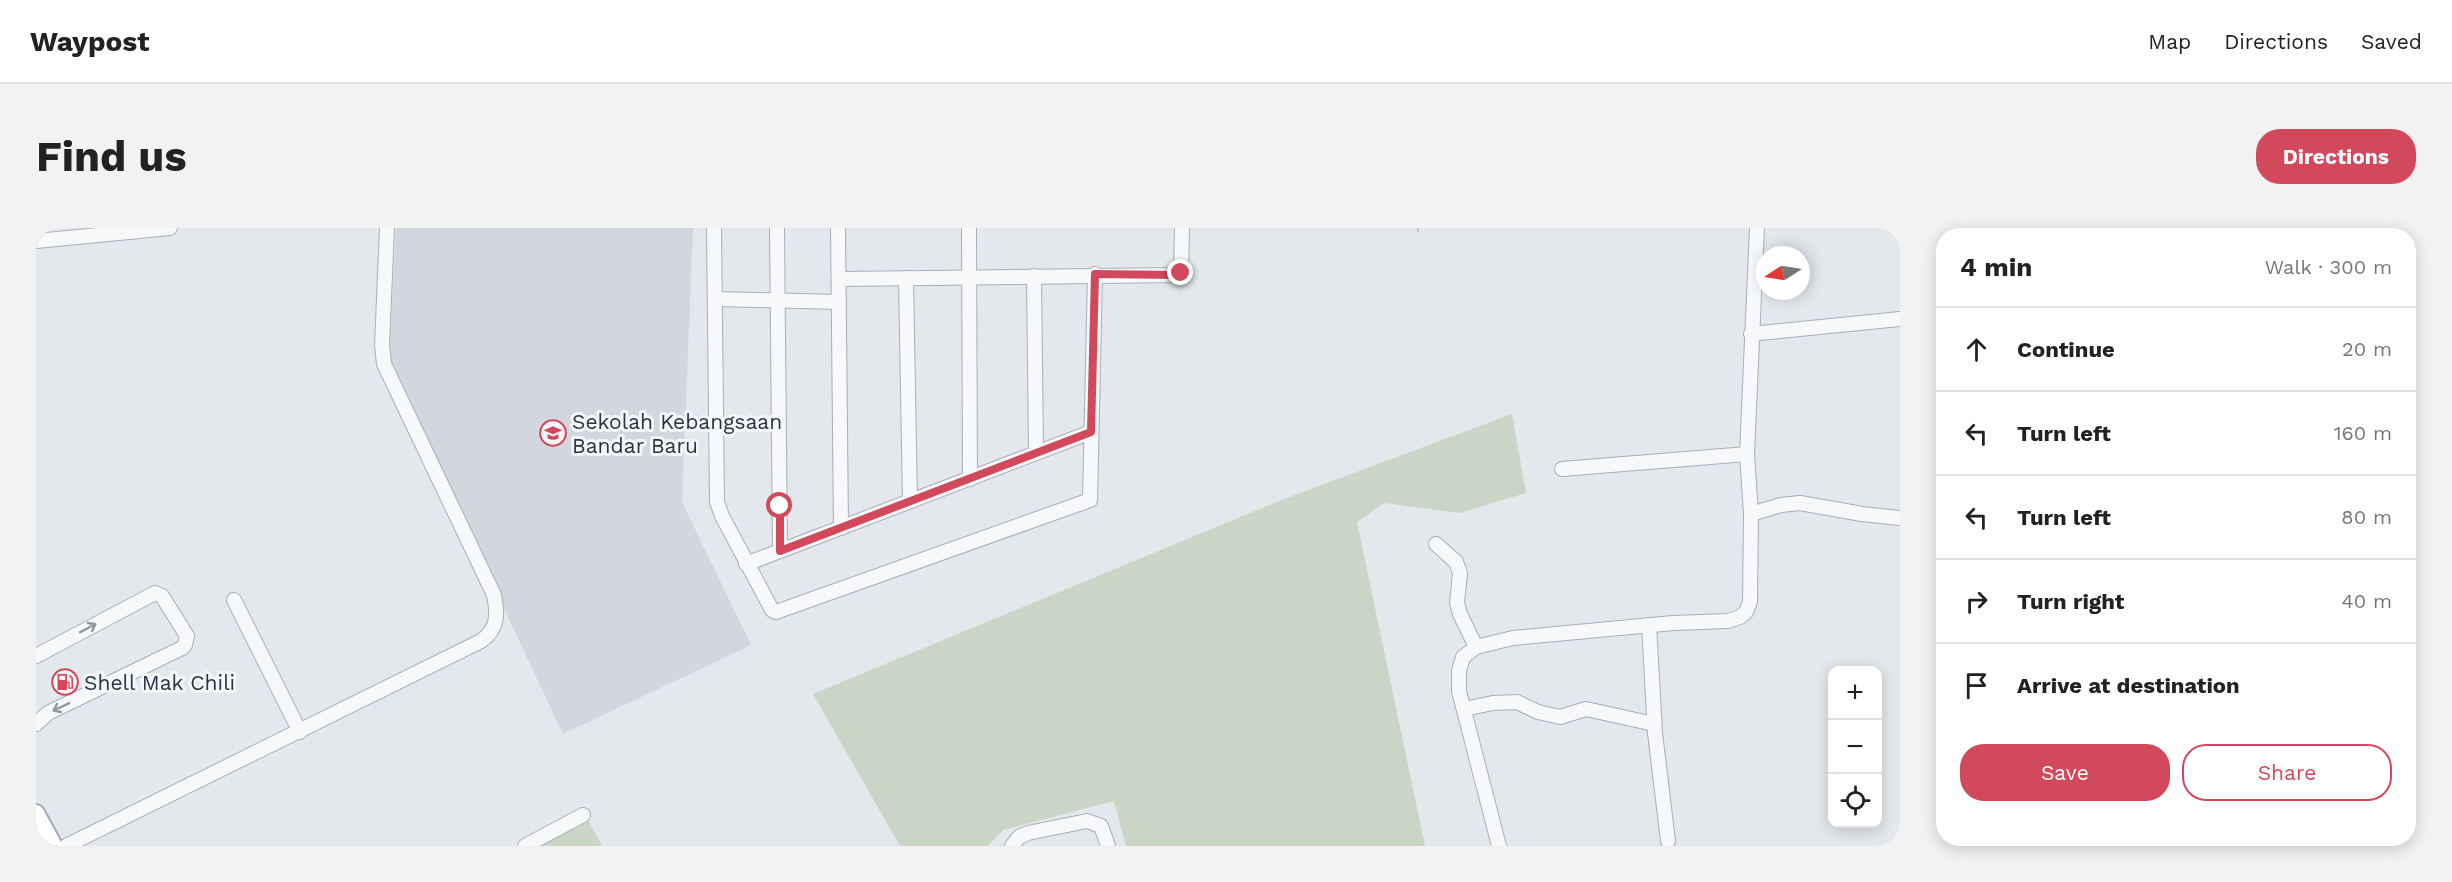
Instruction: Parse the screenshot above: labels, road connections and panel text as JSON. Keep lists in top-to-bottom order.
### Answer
{
  "places": {
    "school or university": ["Sekolah Kebangsaan Bandar Baru"],
    "fuel station": ["Shell Mak Chili"]
  },
  "north": "left",
  "page": {
    "header": "Waypost",
    "nav": ["Map", "Directions", "Saved"],
    "buttons": [
      "Directions",
      ["Save", "Share"]
    ],
    "title": "Find us",
    "heading": ["4 min", "Walk · 300 m"],
    "list": [
      ["Continue", "20 m"],
      ["Turn left", "160 m"],
      ["Turn left", "80 m"],
      ["Turn right", "40 m"],
      "Arrive at destination"
    ],
    "map_buttons": ["+", "−"]
  }
}
